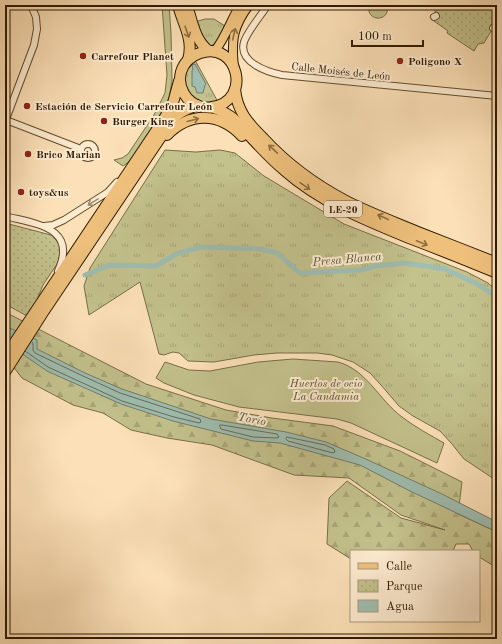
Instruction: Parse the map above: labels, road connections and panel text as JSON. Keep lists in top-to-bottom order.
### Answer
{
  "streets": {
    "highway": ["LE-20"],
    "street": ["Calle Moisés de León"]
  },
  "water": ["Presa Blanca", "Torío"],
  "parks": ["Huertos de ocio La Candamia"],
  "places": [
    "Carrefour Planet",
    "Poligono X",
    "Estación de Servicio Carrefour León",
    "Burger King",
    "Brico Marian",
    "toys&us"
  ],
  "legend": ["Calle", "Parque", "Agua"],
  "scale_bar": "100 m"
}
